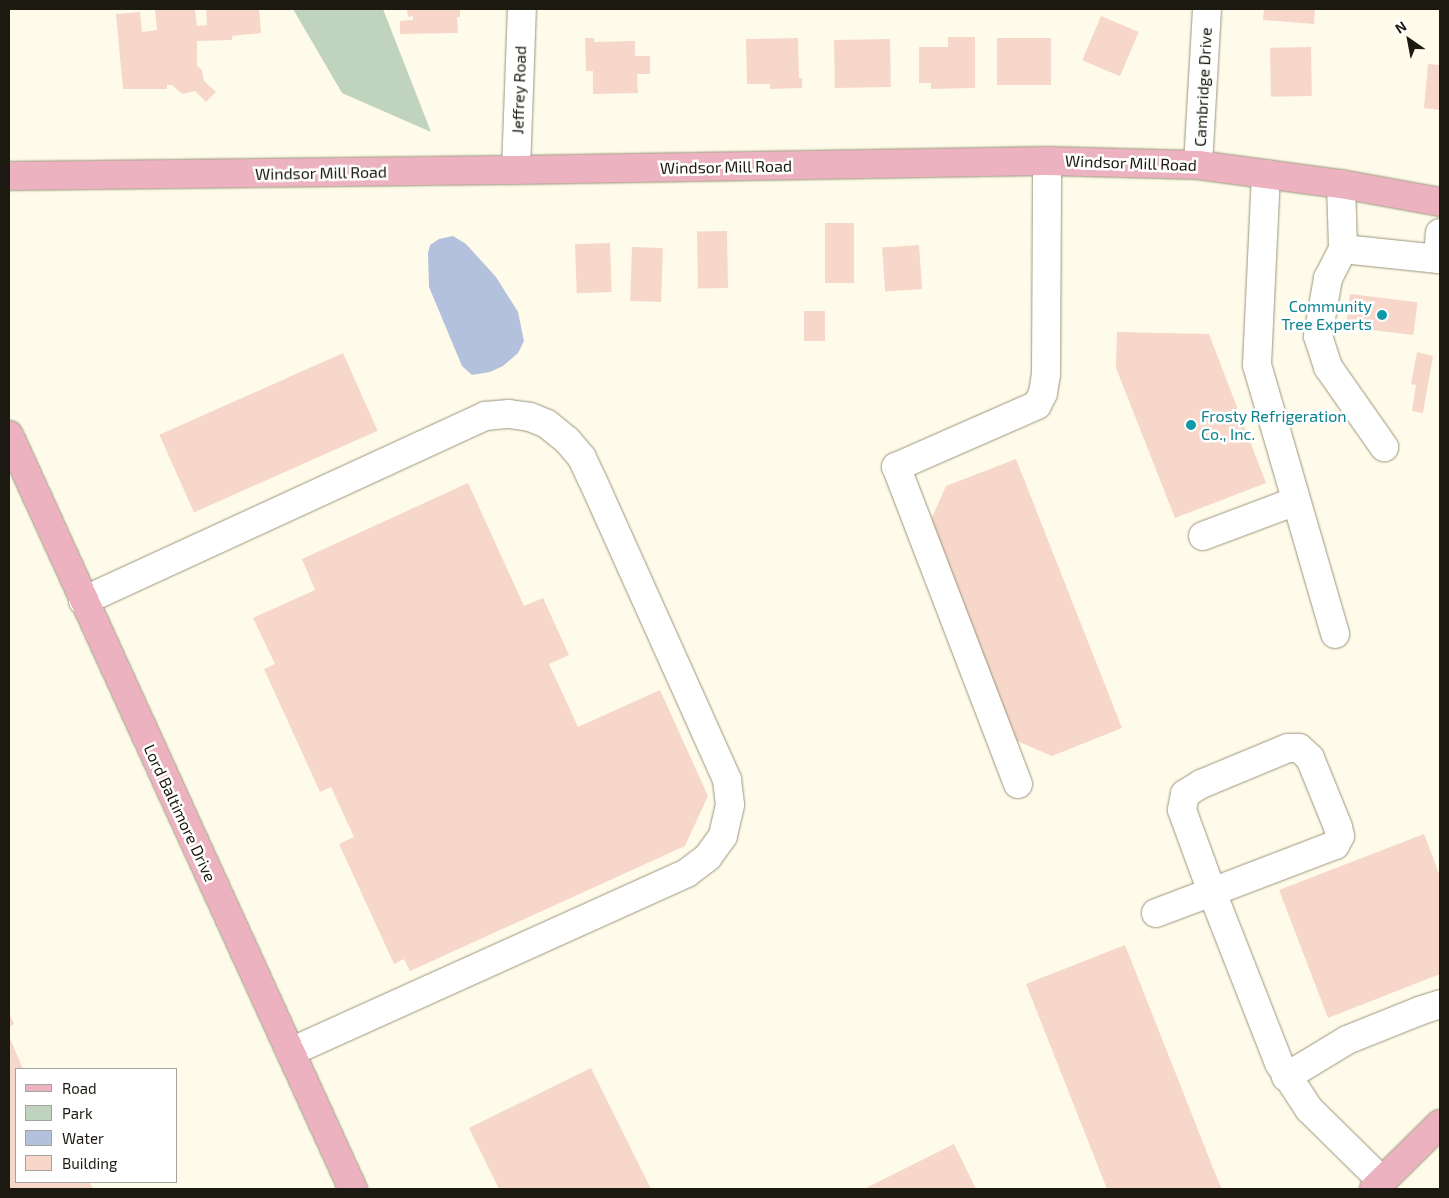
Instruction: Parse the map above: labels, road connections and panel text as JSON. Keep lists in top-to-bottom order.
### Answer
{
  "streets": {
    "main road": ["Windsor Mill Road", "Lord Baltimore Drive"],
    "street": ["Cambridge Drive", "Jeffrey Road"]
  },
  "crossings": [
    ["Cambridge Drive", "Windsor Mill Road"],
    ["Jeffrey Road", "Windsor Mill Road"]
  ],
  "places": ["Community Tree Experts", "Frosty Refrigeration Co., Inc."],
  "legend": [
    "Road",
    "Park",
    "Water",
    "Building"
  ],
  "north": "top left"
}
